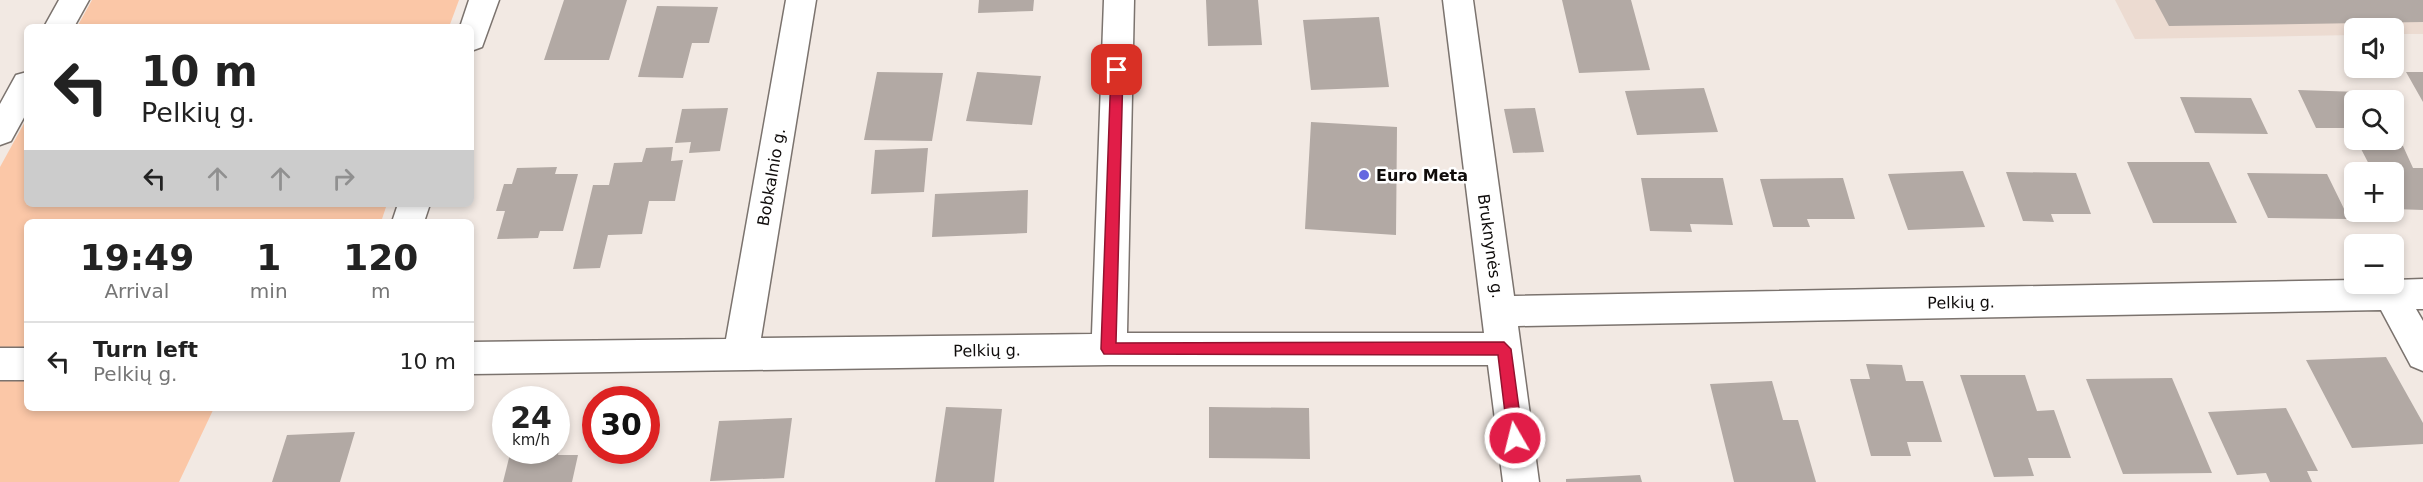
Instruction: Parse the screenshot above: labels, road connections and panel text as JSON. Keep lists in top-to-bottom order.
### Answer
{
  "streets": {
    "street": ["Bobkalnio g.", "Bruknynės g.", "Pelkių g."]
  },
  "crossings": [
    ["Bobkalnio g.", "Pelkių g."],
    ["Bruknynės g.", "Pelkių g."]
  ],
  "places": ["Euro Meta"],
  "page": {
    "map_buttons": ["+", "−"],
    "turn": ["10 m", "Pelkių g."],
    "eta": [
      "19:49",
      "Arrival",
      "1",
      "min",
      "120",
      "m"
    ],
    "list": [
      {
        "name": "Turn left",
        "note": "Pelkių g.",
        "value": "10 m"
      }
    ],
    "speed": "24 km/h",
    "limit": "30"
  }
}
